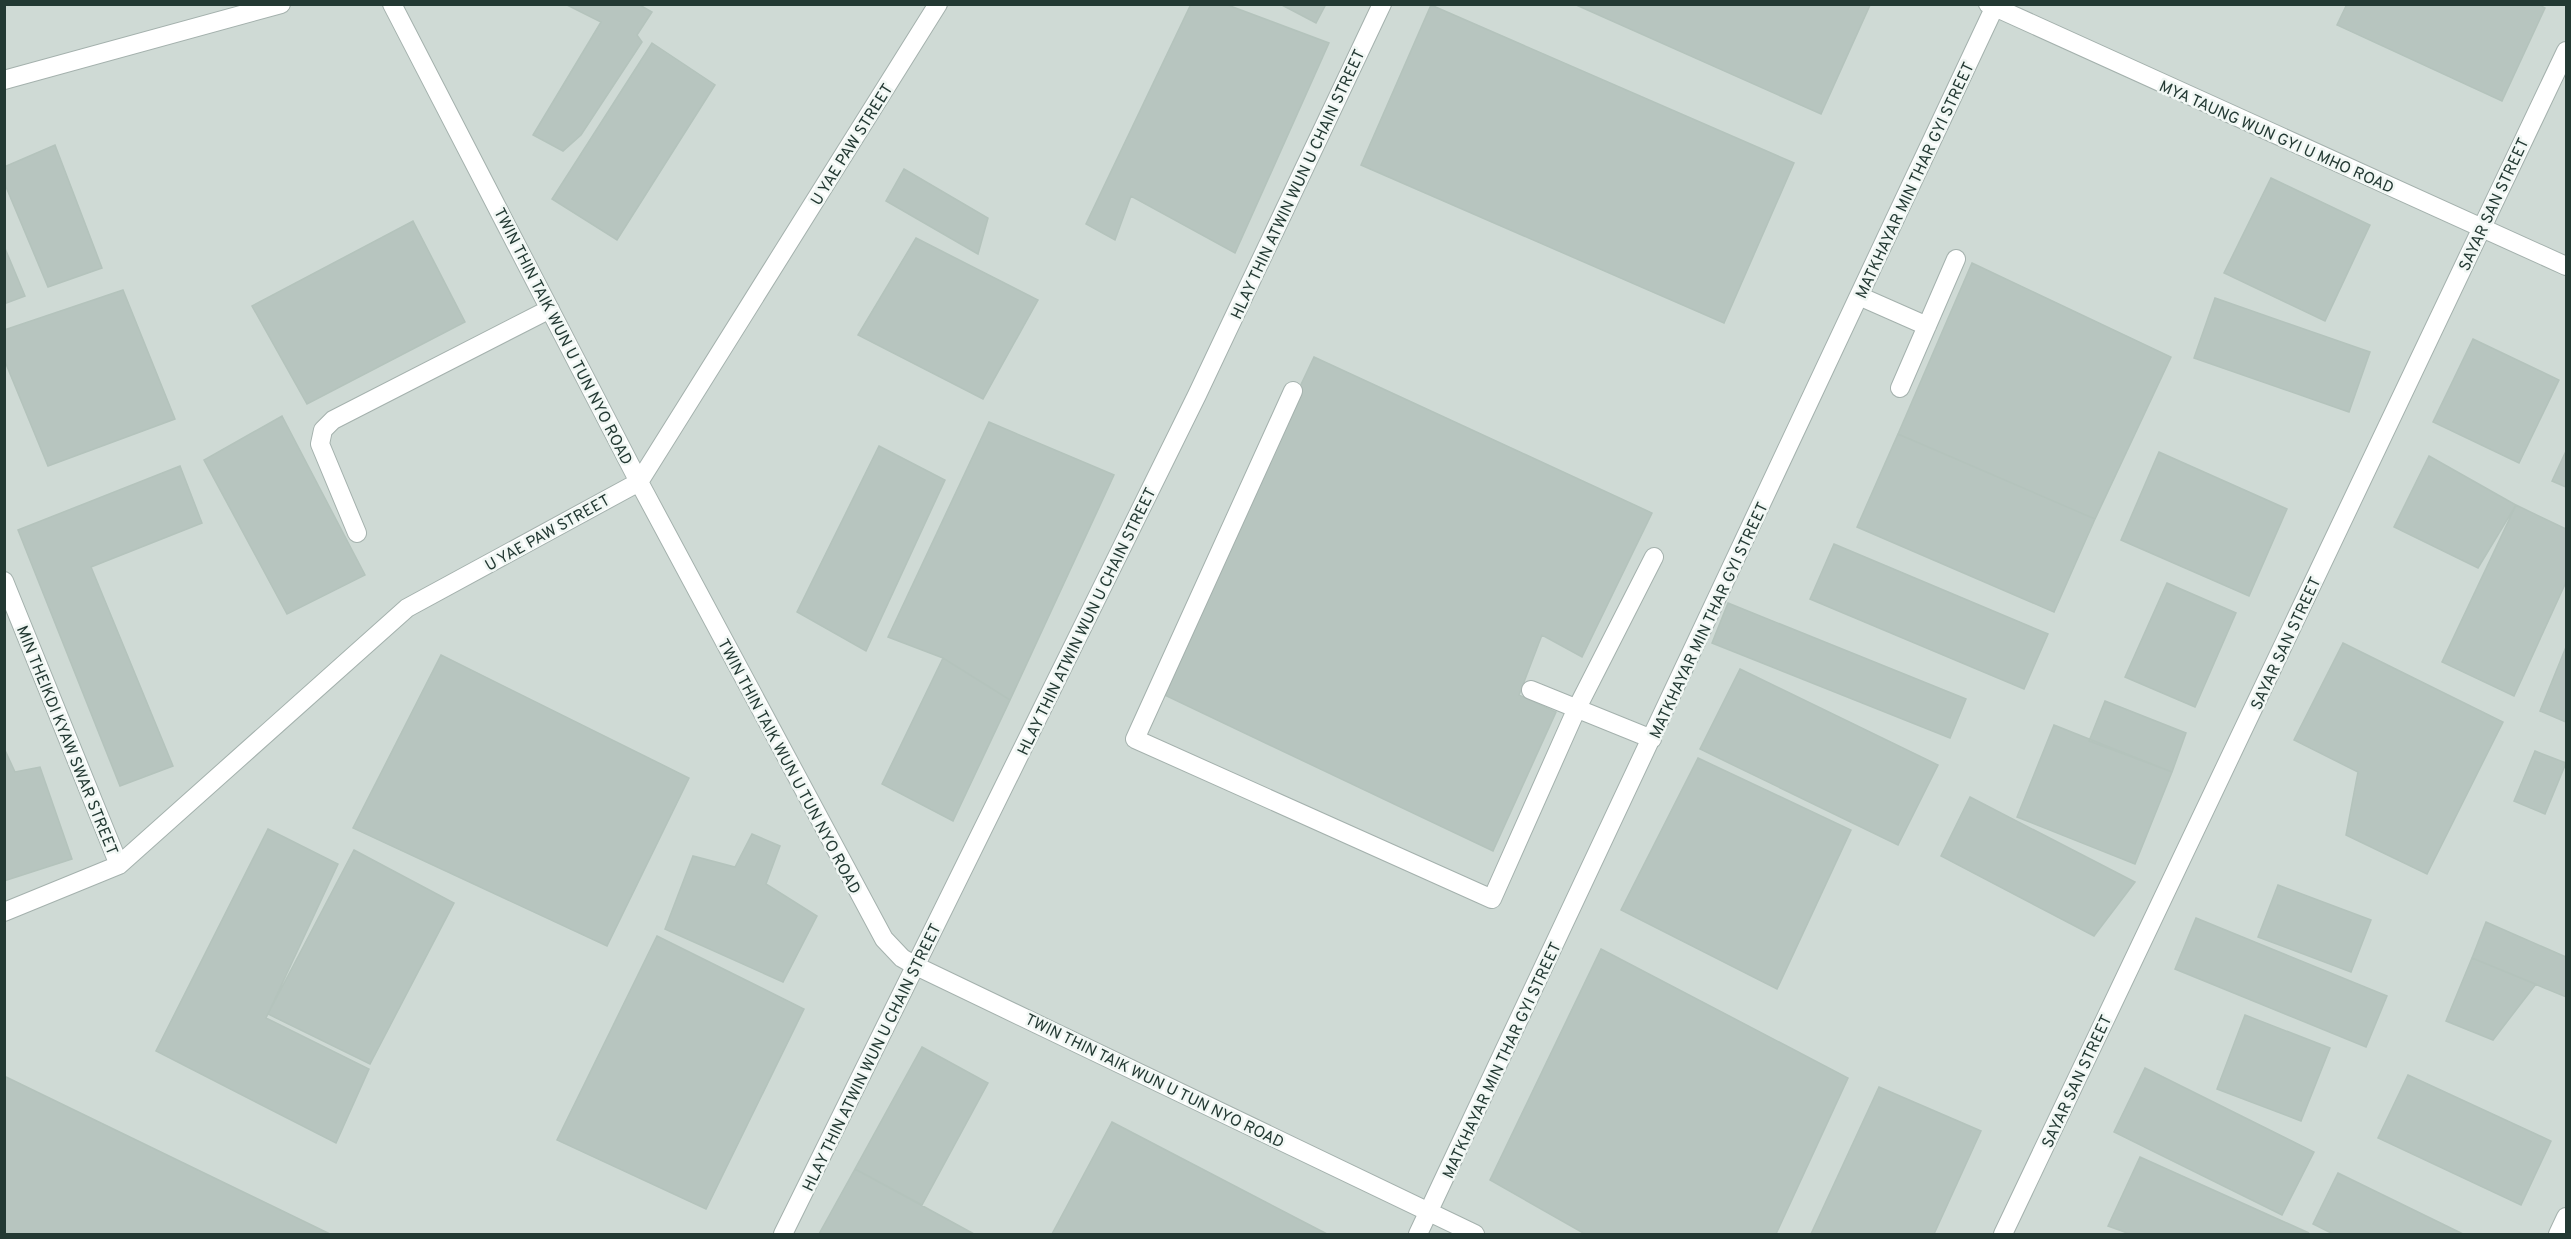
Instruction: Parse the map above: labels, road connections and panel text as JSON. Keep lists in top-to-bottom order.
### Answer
{
  "streets": {
    "street": [
      "MYA TAUNG WUN GYI U MHO ROAD",
      "U YAE PAW STREET",
      "MATKHAYAR MIN THAR GYI STREET",
      "HLAY THIN ATWIN WUN U CHAIN STREET",
      "SAYAR SAN STREET",
      "TWIN THIN TAIK WUN U TUN NYO ROAD",
      "MIN THEIKDI KYAW SWAR STREET"
    ]
  },
  "crossings": [
    ["MYA TAUNG WUN GYI U MHO ROAD", "MATKHAYAR MIN THAR GYI STREET"],
    ["MYA TAUNG WUN GYI U MHO ROAD", "SAYAR SAN STREET"],
    ["U YAE PAW STREET", "TWIN THIN TAIK WUN U TUN NYO ROAD"],
    ["U YAE PAW STREET", "MIN THEIKDI KYAW SWAR STREET"],
    ["MATKHAYAR MIN THAR GYI STREET", "TWIN THIN TAIK WUN U TUN NYO ROAD"],
    ["HLAY THIN ATWIN WUN U CHAIN STREET", "TWIN THIN TAIK WUN U TUN NYO ROAD"]
  ]
}
